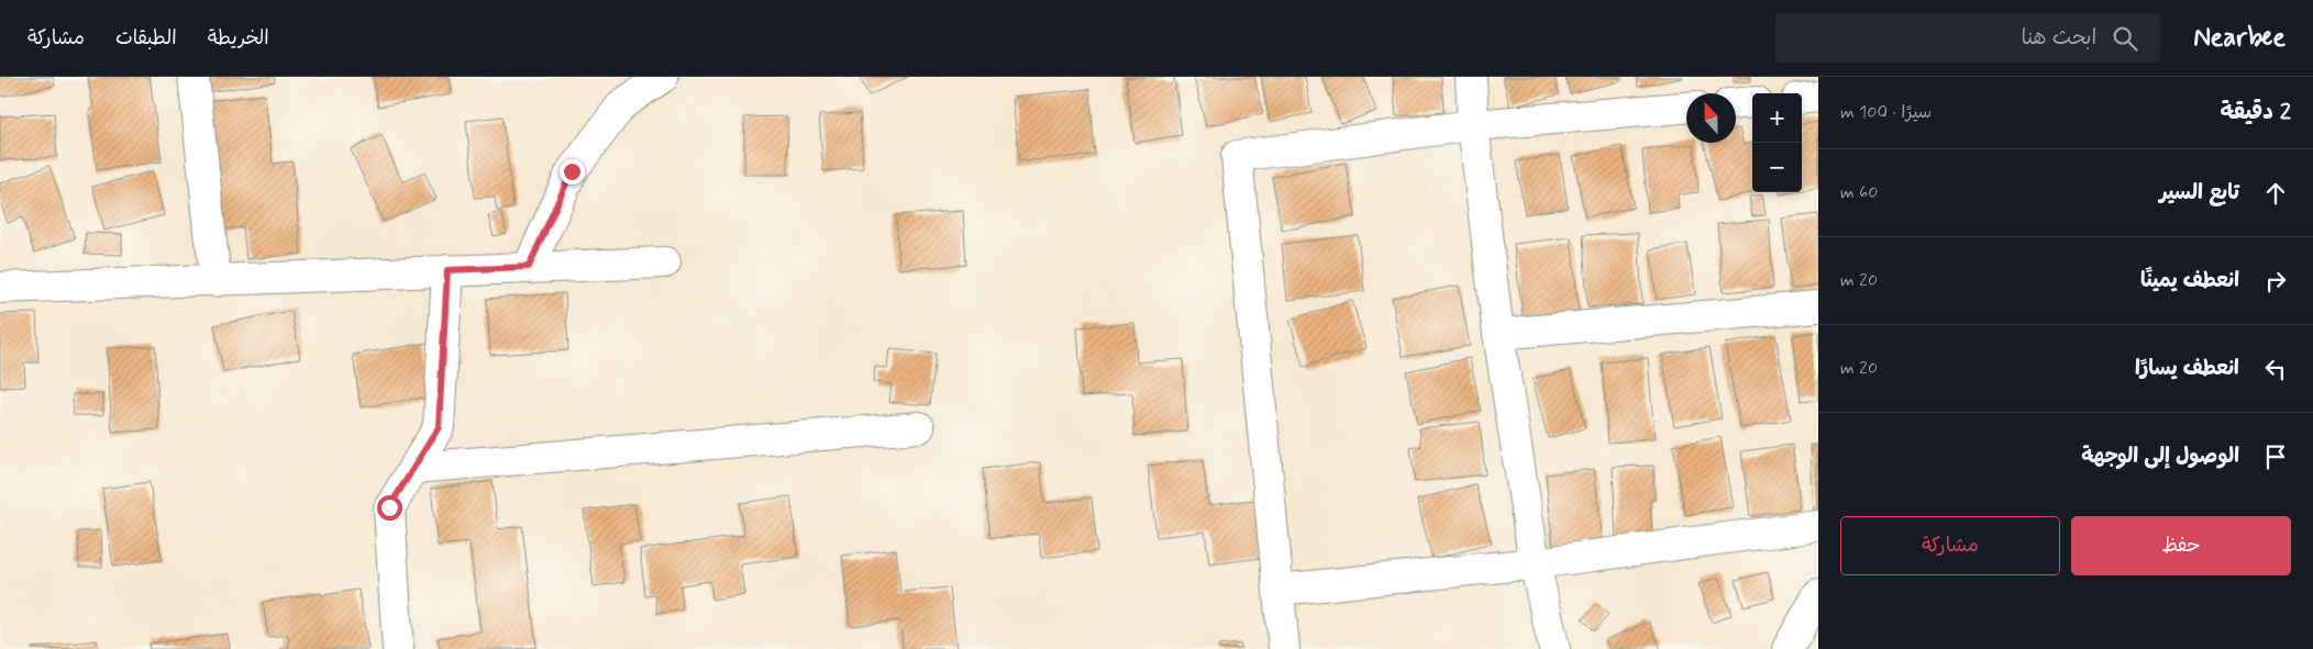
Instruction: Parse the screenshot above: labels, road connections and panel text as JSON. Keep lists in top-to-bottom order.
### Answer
{
  "north": "top",
  "page": {
    "header": "Nearbee",
    "search": "ابحث هنا",
    "nav": ["الخريطة", "الطبقات", "مشاركة"],
    "heading": ["2 دقيقة", "سيرًا · 100 m"],
    "map_buttons": ["+", "−"],
    "list": [
      ["تابع السير", "60 m"],
      ["انعطف يمينًا", "20 m"],
      ["انعطف يسارًا", "20 m"],
      "الوصول إلى الوجهة"
    ],
    "buttons": ["حفظ", "مشاركة"]
  }
}
